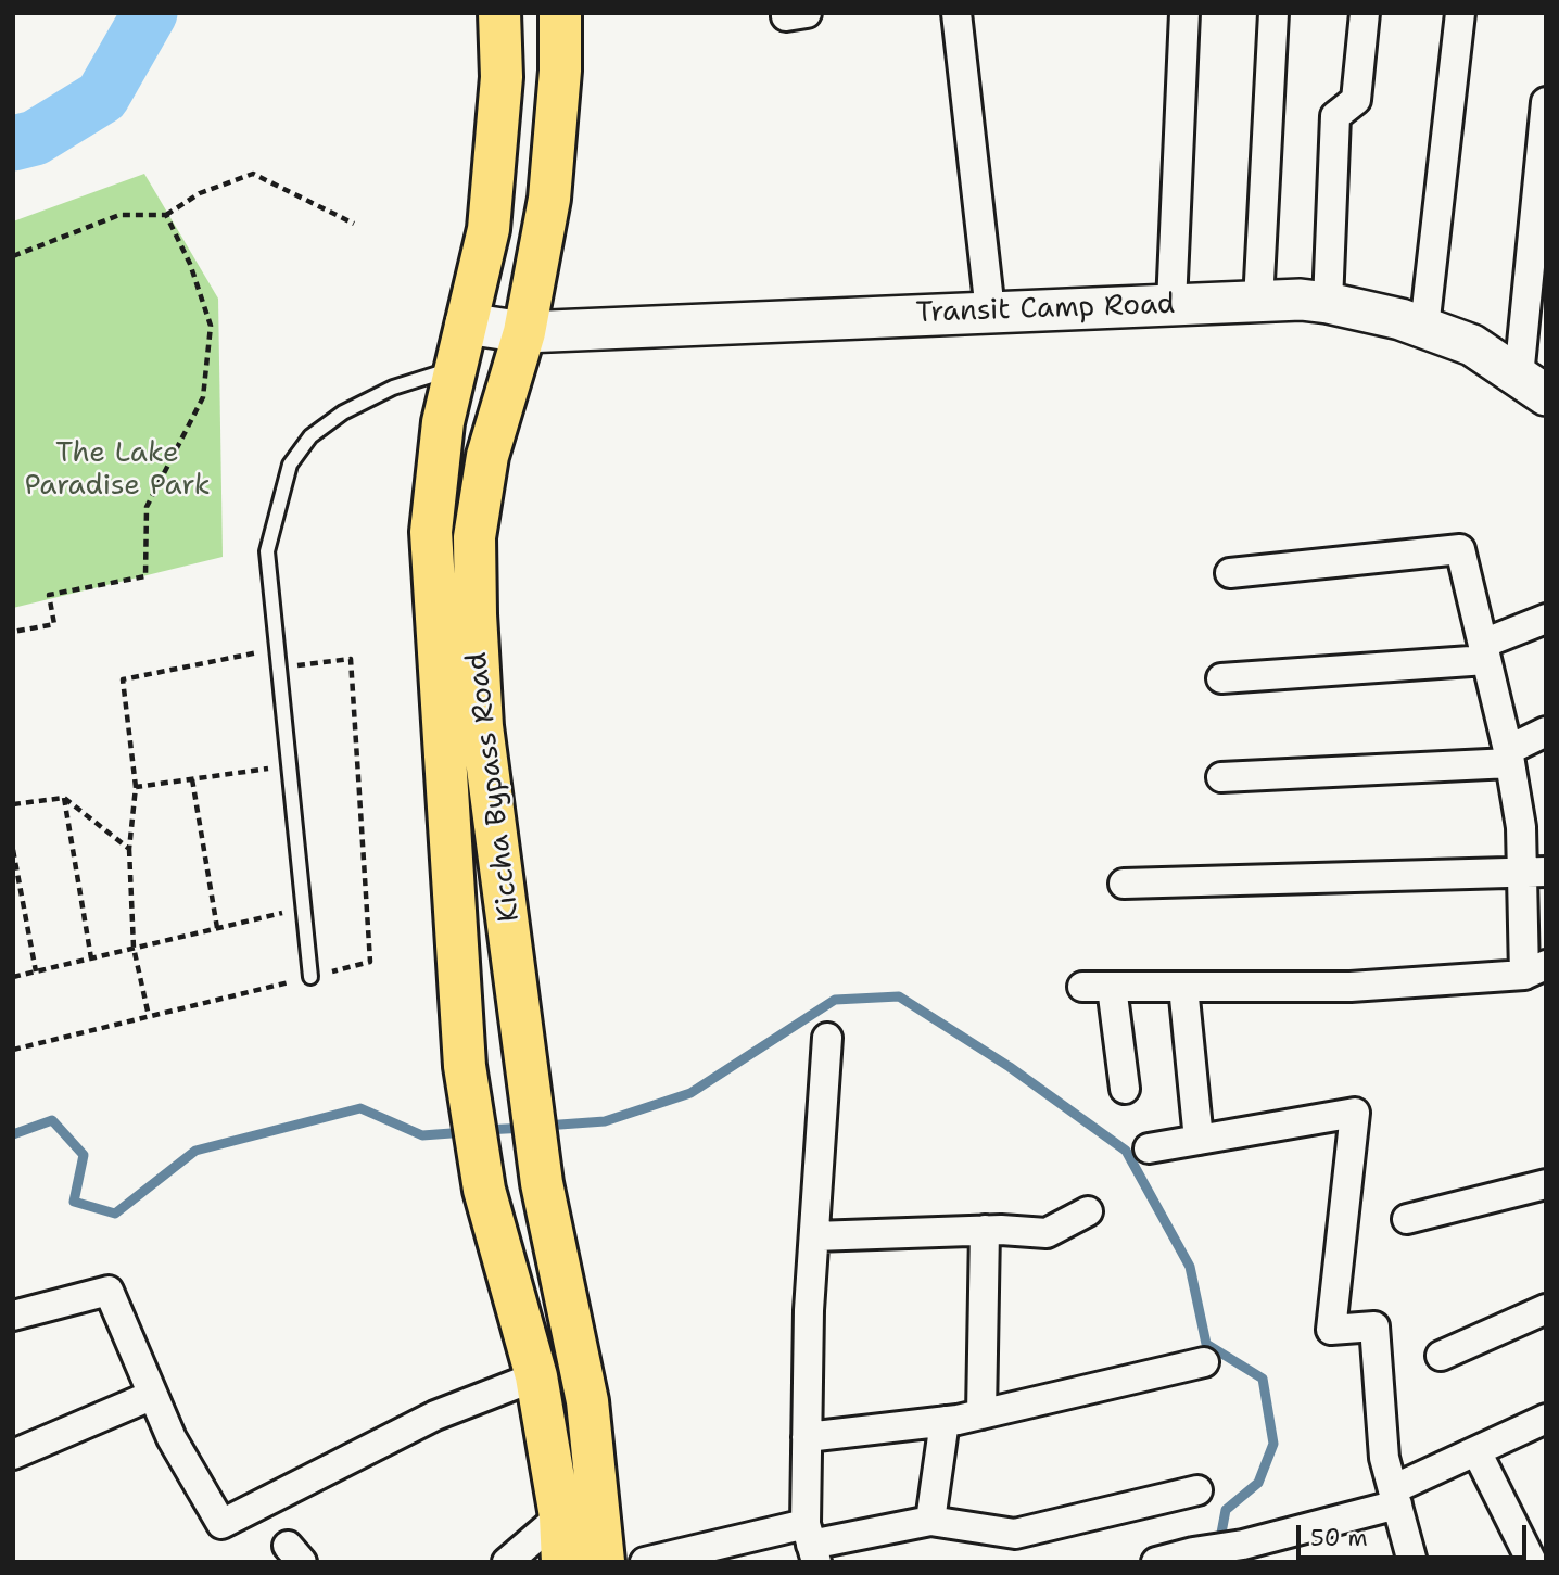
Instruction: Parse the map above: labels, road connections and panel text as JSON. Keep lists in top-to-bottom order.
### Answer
{
  "streets": {
    "main road": ["Transit Camp Road", "Kiccha Bypass Road"]
  },
  "crossings": [
    ["Transit Camp Road", "Kiccha Bypass Road"]
  ],
  "parks": ["The Lake Paradise Park"],
  "scale_bar": "50 m"
}
